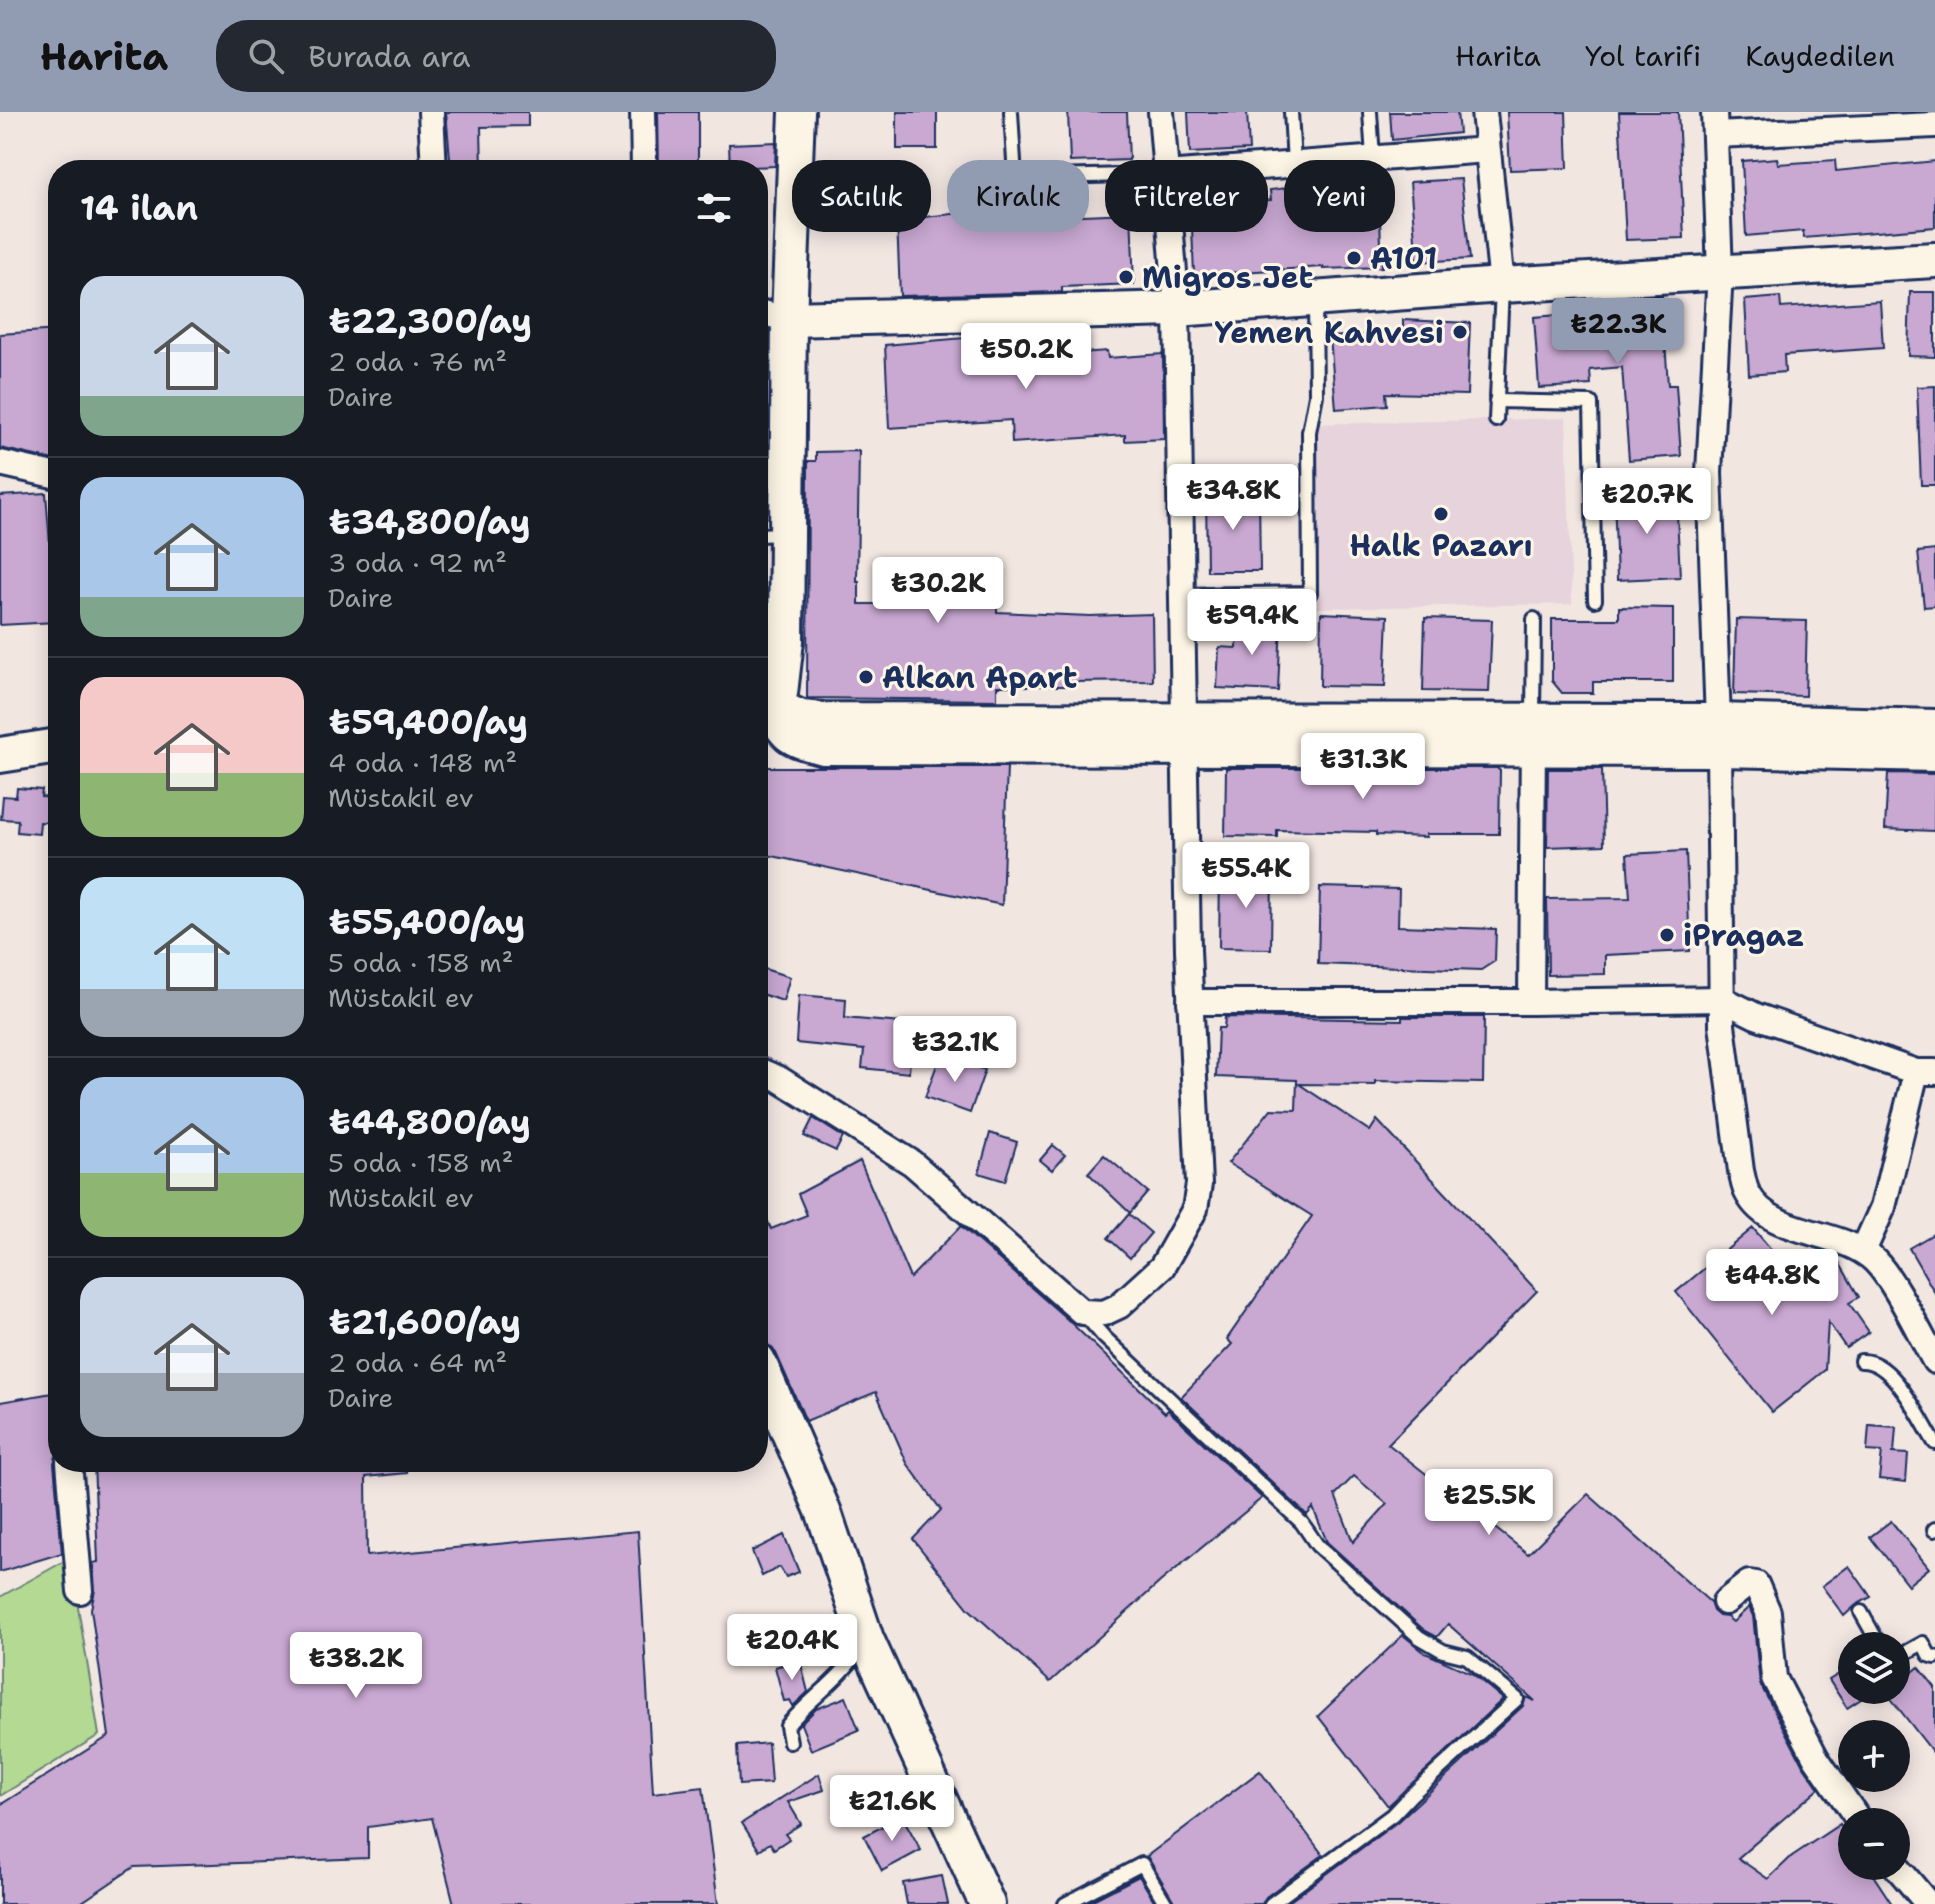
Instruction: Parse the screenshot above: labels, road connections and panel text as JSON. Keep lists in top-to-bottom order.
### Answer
{
  "places": [
    "A101",
    "Migros Jet",
    "Yemen Kahvesi",
    "Halk Pazarı",
    "Alkan Apart",
    "iPragaz"
  ],
  "page": {
    "header": "Harita",
    "search": "Burada ara",
    "nav": ["Harita", "Yol tarifi", "Kaydedilen"],
    "chip": [
      "Satılık",
      "Kiralık",
      "Filtreler",
      "Yeni"
    ],
    "heading": "14 ilan",
    "list": [
      {
        "name": "₺22,300/ay",
        "note": "2 oda · 76 m² · Daire"
      },
      {
        "name": "₺34,800/ay",
        "note": "3 oda · 92 m² · Daire"
      },
      {
        "name": "₺59,400/ay",
        "note": "4 oda · 148 m² · Müstakil ev"
      },
      {
        "name": "₺55,400/ay",
        "note": "5 oda · 158 m² · Müstakil ev"
      },
      {
        "name": "₺44,800/ay",
        "note": "5 oda · 158 m² · Müstakil ev"
      },
      {
        "name": "₺21,600/ay",
        "note": "2 oda · 64 m² · Daire"
      }
    ],
    "price": [
      "₺22.3K",
      "₺50.2K",
      "₺34.8K",
      "₺20.7K",
      "₺30.2K",
      "₺59.4K",
      "₺31.3K",
      "₺55.4K",
      "₺32.1K",
      "₺44.8K",
      "₺25.5K",
      "₺20.4K",
      "₺38.2K",
      "₺21.6K"
    ],
    "map_buttons": ["+", "−"]
  }
}
